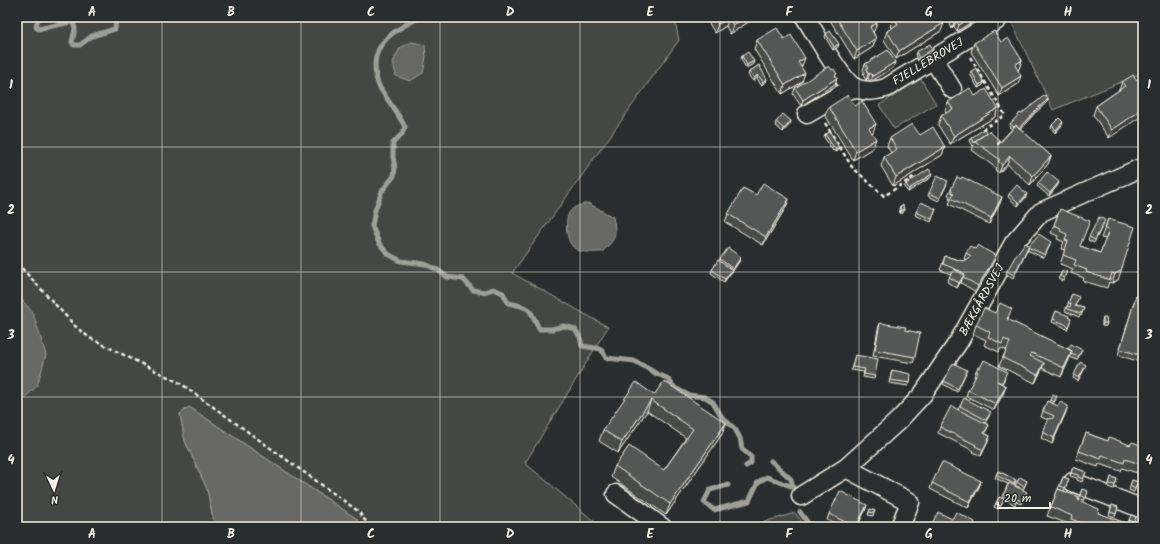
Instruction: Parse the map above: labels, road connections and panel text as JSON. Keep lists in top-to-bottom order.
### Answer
{
  "streets": {
    "street": ["FJELLEBROVEJ", "BÆKGÅRDSVEJ"]
  },
  "scale_bar": "20 m",
  "north": "bottom",
  "grid": {
    "columns": [
      "A",
      "B",
      "C",
      "D",
      "E",
      "F",
      "G",
      "H"
    ],
    "rows": [
      "1",
      "2",
      "3",
      "4"
    ]
  }
}
